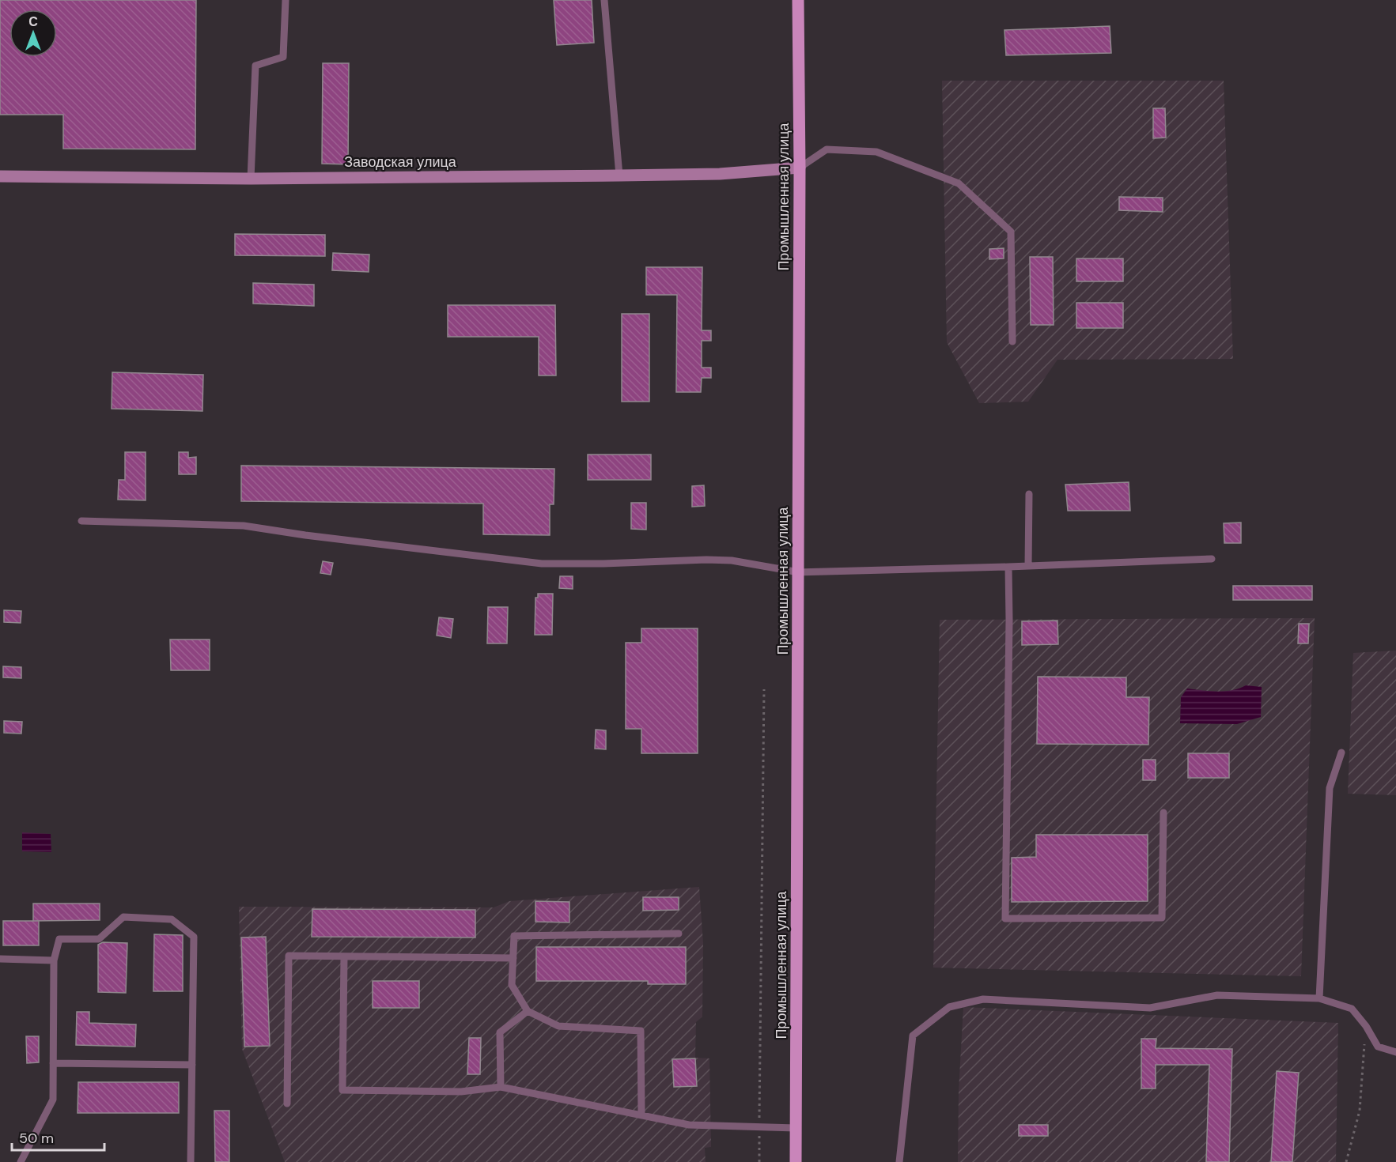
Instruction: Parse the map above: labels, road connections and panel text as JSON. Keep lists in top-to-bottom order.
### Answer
{
  "streets": {
    "main road": ["Промышленная улица"],
    "street": ["Заводская улица"]
  },
  "crossings": [
    ["Заводская улица", "Промышленная улица"]
  ],
  "scale_bar": "50 m",
  "north": "top"
}
